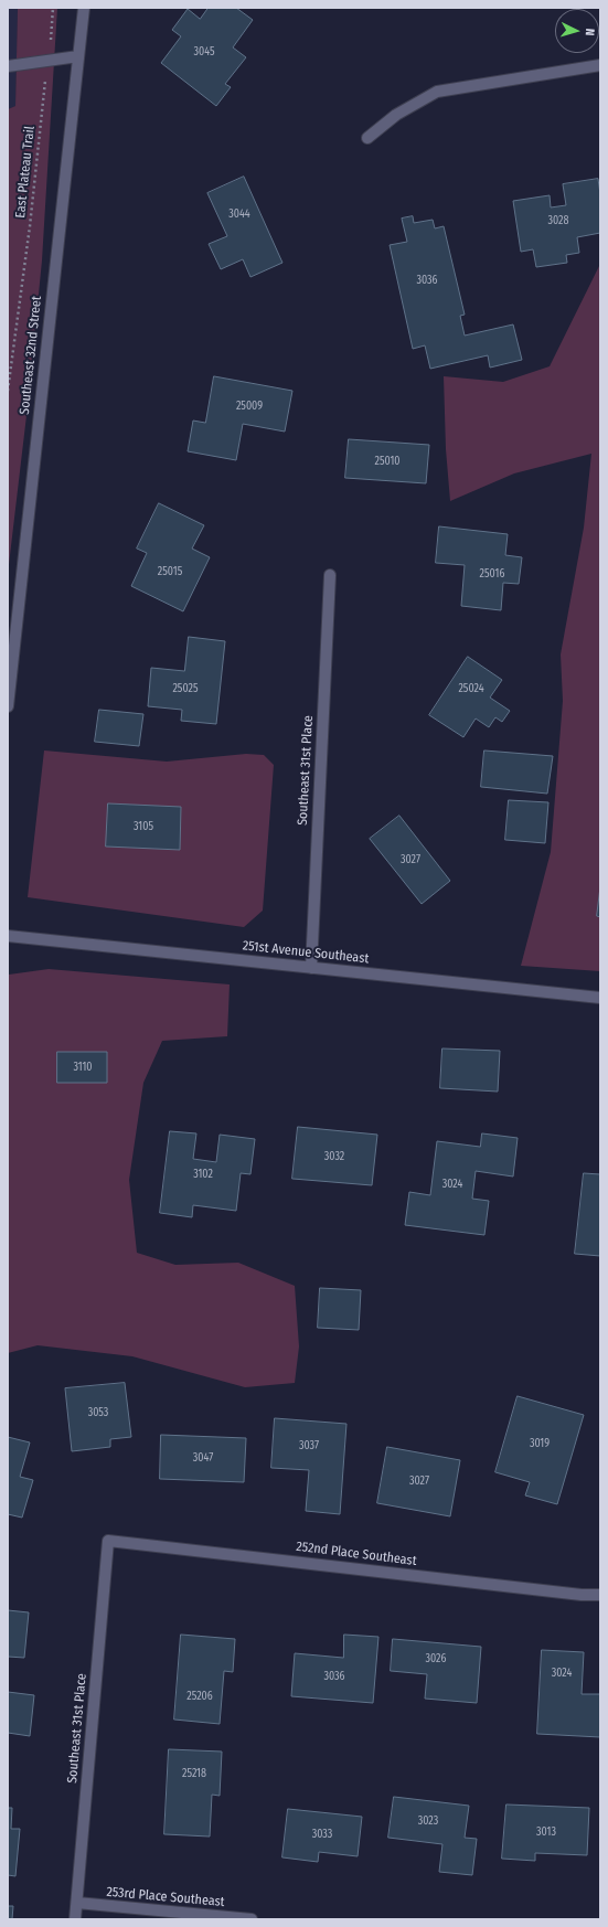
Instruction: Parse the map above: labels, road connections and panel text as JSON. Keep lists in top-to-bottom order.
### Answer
{
  "streets": {
    "street": [
      "Southeast 32nd Street",
      "Southeast 31st Place",
      "251st Avenue Southeast",
      "252nd Place Southeast",
      "253rd Place Southeast"
    ],
    "path": ["East Plateau Trail"]
  },
  "crossings": [
    ["Southeast 31st Place", "251st Avenue Southeast"],
    ["Southeast 31st Place", "252nd Place Southeast"],
    ["Southeast 31st Place", "253rd Place Southeast"]
  ],
  "house_numbers": [
    "3045",
    "3044",
    "3028",
    "3036",
    "25009",
    "25010",
    "25015",
    "25016",
    "25025",
    "25024",
    "3105",
    "3027",
    "3110",
    "3032",
    "3102",
    "3024",
    "3053",
    "3019",
    "3037",
    "3047",
    "3027",
    "3026",
    "3024",
    "3036",
    "25206",
    "25218",
    "3023",
    "3013",
    "3033"
  ],
  "north": "right"
}
